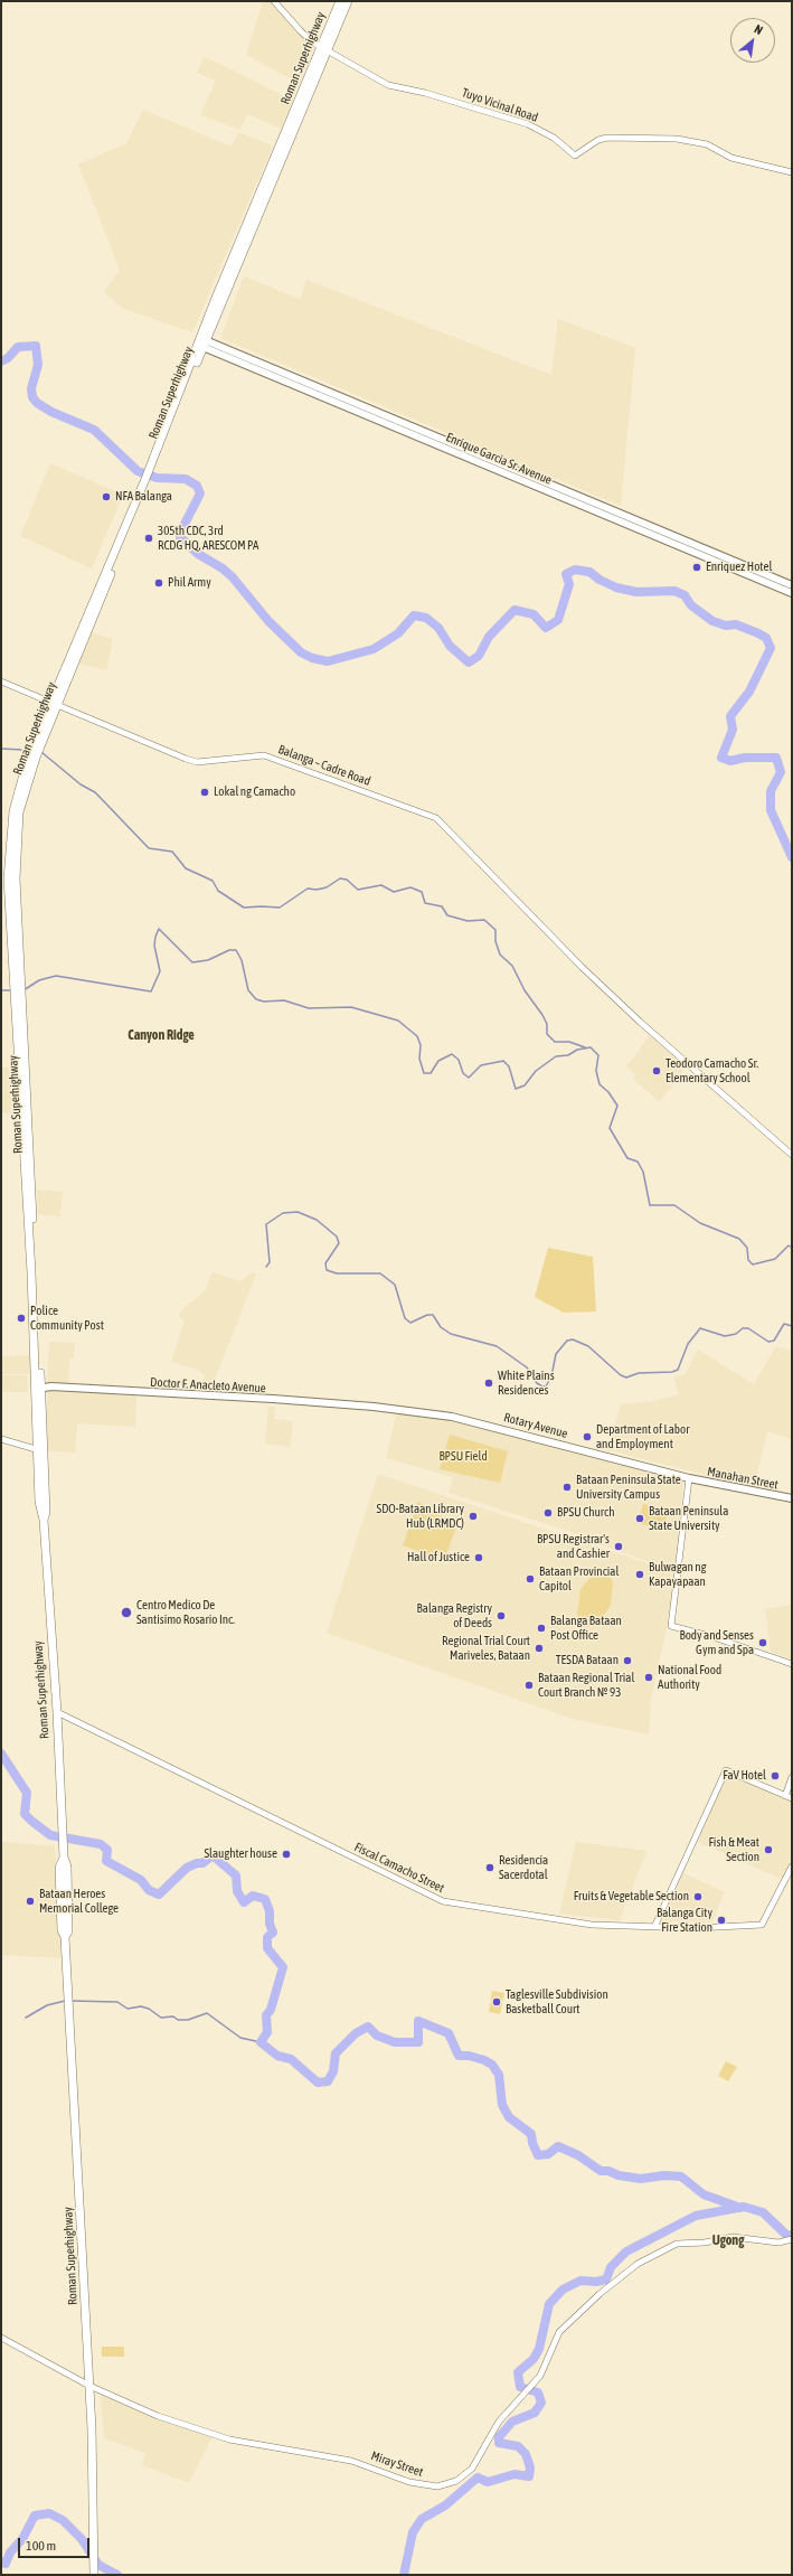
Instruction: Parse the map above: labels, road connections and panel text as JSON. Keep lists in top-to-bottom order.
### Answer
{
  "streets": {
    "main road": [
      "Roman Superhighway",
      "Enrique Garcia Sr. Avenue",
      "Doctor F. Anacleto Avenue",
      "Rotary Avenue",
      "Manahan Street"
    ],
    "street": [
      "Tuyo Vicinal Road",
      "Balanga – Cadre Road",
      "Fiscal Camacho Street",
      "Miray Street"
    ]
  },
  "crossings": [
    ["Roman Superhighway", "Tuyo Vicinal Road"],
    ["Roman Superhighway", "Enrique Garcia Sr. Avenue"],
    ["Roman Superhighway", "Balanga – Cadre Road"],
    ["Roman Superhighway", "Doctor F. Anacleto Avenue"],
    ["Roman Superhighway", "Fiscal Camacho Street"],
    ["Roman Superhighway", "Miray Street"],
    ["Doctor F. Anacleto Avenue", "Rotary Avenue"],
    ["Rotary Avenue", "Manahan Street"]
  ],
  "districts": ["Canyon Ridge", "Ugong"],
  "parks": ["BPSU Field"],
  "places": [
    "NFA Balanga",
    "305th CDC, 3rd RCDG HQ, ARESCOM PA",
    "Enriquez Hotel",
    "Phil Army",
    "Lokal ng Camacho",
    "Teodoro Camacho Sr. Elementary School",
    "Police Community Post",
    "White Plains Residences",
    "Department of Labor and Employment",
    "Bataan Peninsula State University Campus",
    "BPSU Church",
    "SDO-Bataan Library Hub (LRMDC)",
    "Bataan Peninsula State University",
    "BPSU Registrar's and Cashier",
    "Hall of Justice",
    "Bulwagan ng Kapayapaan",
    "Bataan Provincial Capitol",
    "Centro Medico De Santisimo Rosario Inc.",
    "Balanga Registry of Deeds",
    "Balanga Bataan Post Office",
    "Body and Senses Gym and Spa",
    "Regional Trial Court Mariveles, Bataan",
    "TESDA Bataan",
    "National Food Authority",
    "Bataan Regional Trial Court Branch № 93",
    "FaV Hotel",
    "Fish & Meat Section",
    "Slaughter house",
    "Residencia Sacerdotal",
    "Fruits & Vegetable Section",
    "Bataan Heroes Memorial College",
    "Balanga City Fire Station",
    "Taglesville Subdivision Basketball Court"
  ],
  "scale_bar": "100 m",
  "north": "top right"
}
